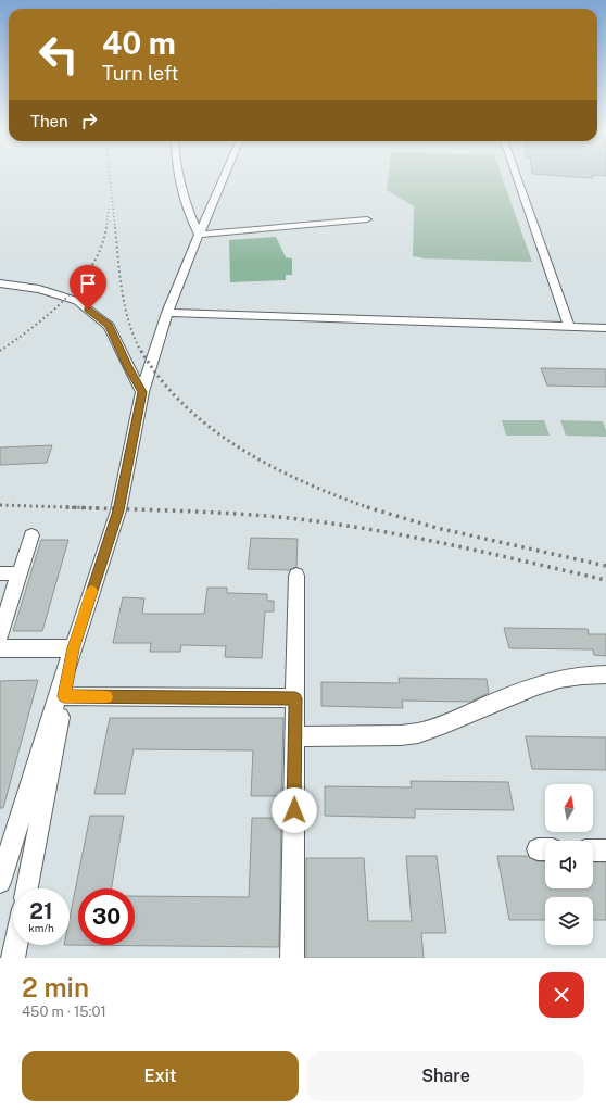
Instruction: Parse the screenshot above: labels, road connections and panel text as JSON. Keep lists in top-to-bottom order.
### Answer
{
  "north": "top",
  "page": {
    "turn": ["40 m", "Turn left"],
    "then": "Then",
    "speed": "21 km/h",
    "limit": "30",
    "heading": ["2 min", "450 m · 15:01"],
    "buttons": ["Exit", "Share"]
  }
}
